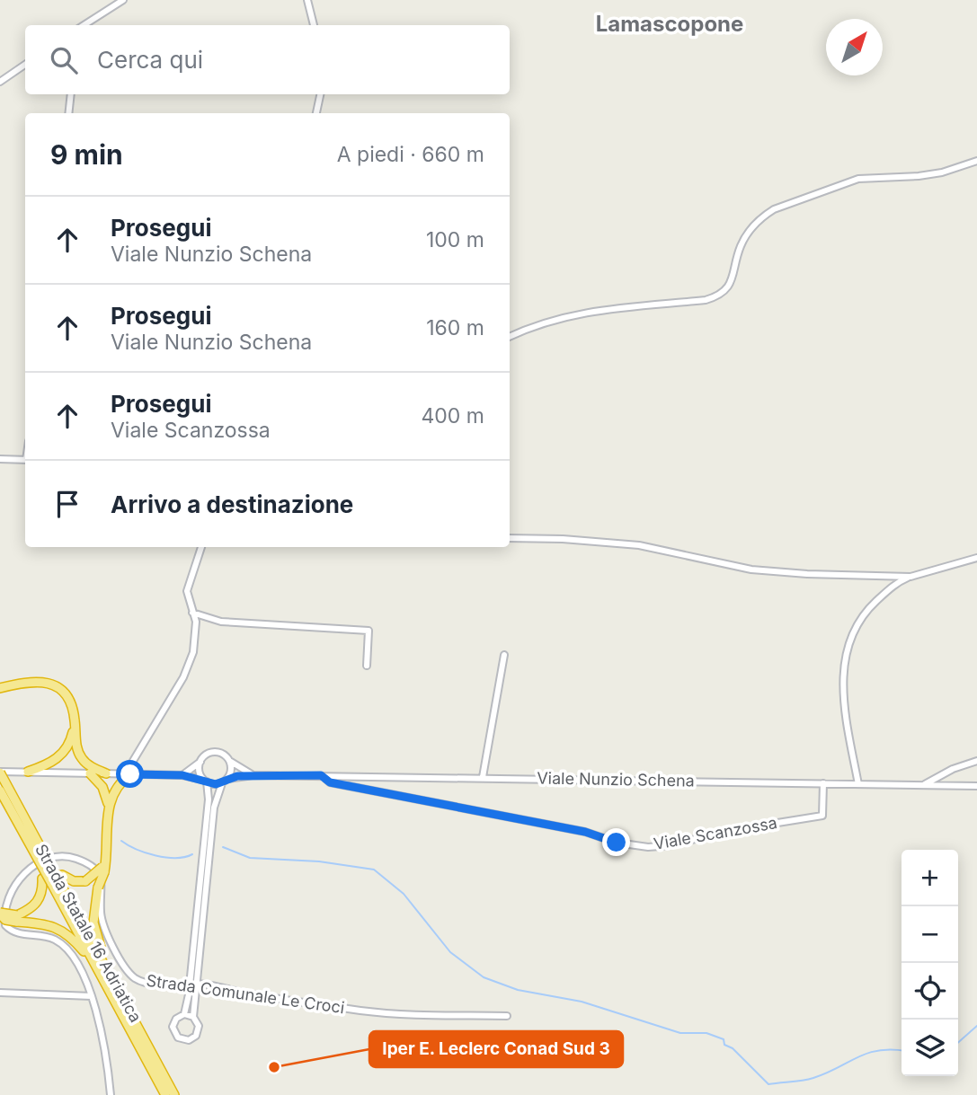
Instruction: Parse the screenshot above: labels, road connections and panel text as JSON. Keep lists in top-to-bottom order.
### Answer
{
  "streets": {
    "highway": ["Strada Statale 16 Adriatica"],
    "street": ["Viale Nunzio Schena", "Viale Scanzossa", "Strada Comunale Le Croci"]
  },
  "crossings": [
    ["Viale Nunzio Schena", "Viale Scanzossa"]
  ],
  "districts": ["Lamascopone"],
  "places": ["Iper E. Leclerc Conad Sud 3"],
  "north": "top right",
  "page": {
    "search": "Cerca qui",
    "heading": ["9 min", "A piedi · 660 m"],
    "list": [
      ["Prosegui", "Viale Nunzio Schena", "100 m"],
      ["Prosegui", "Viale Nunzio Schena", "160 m"],
      ["Prosegui", "Viale Scanzossa", "400 m"],
      "Arrivo a destinazione"
    ],
    "map_buttons": ["+", "−"]
  }
}
